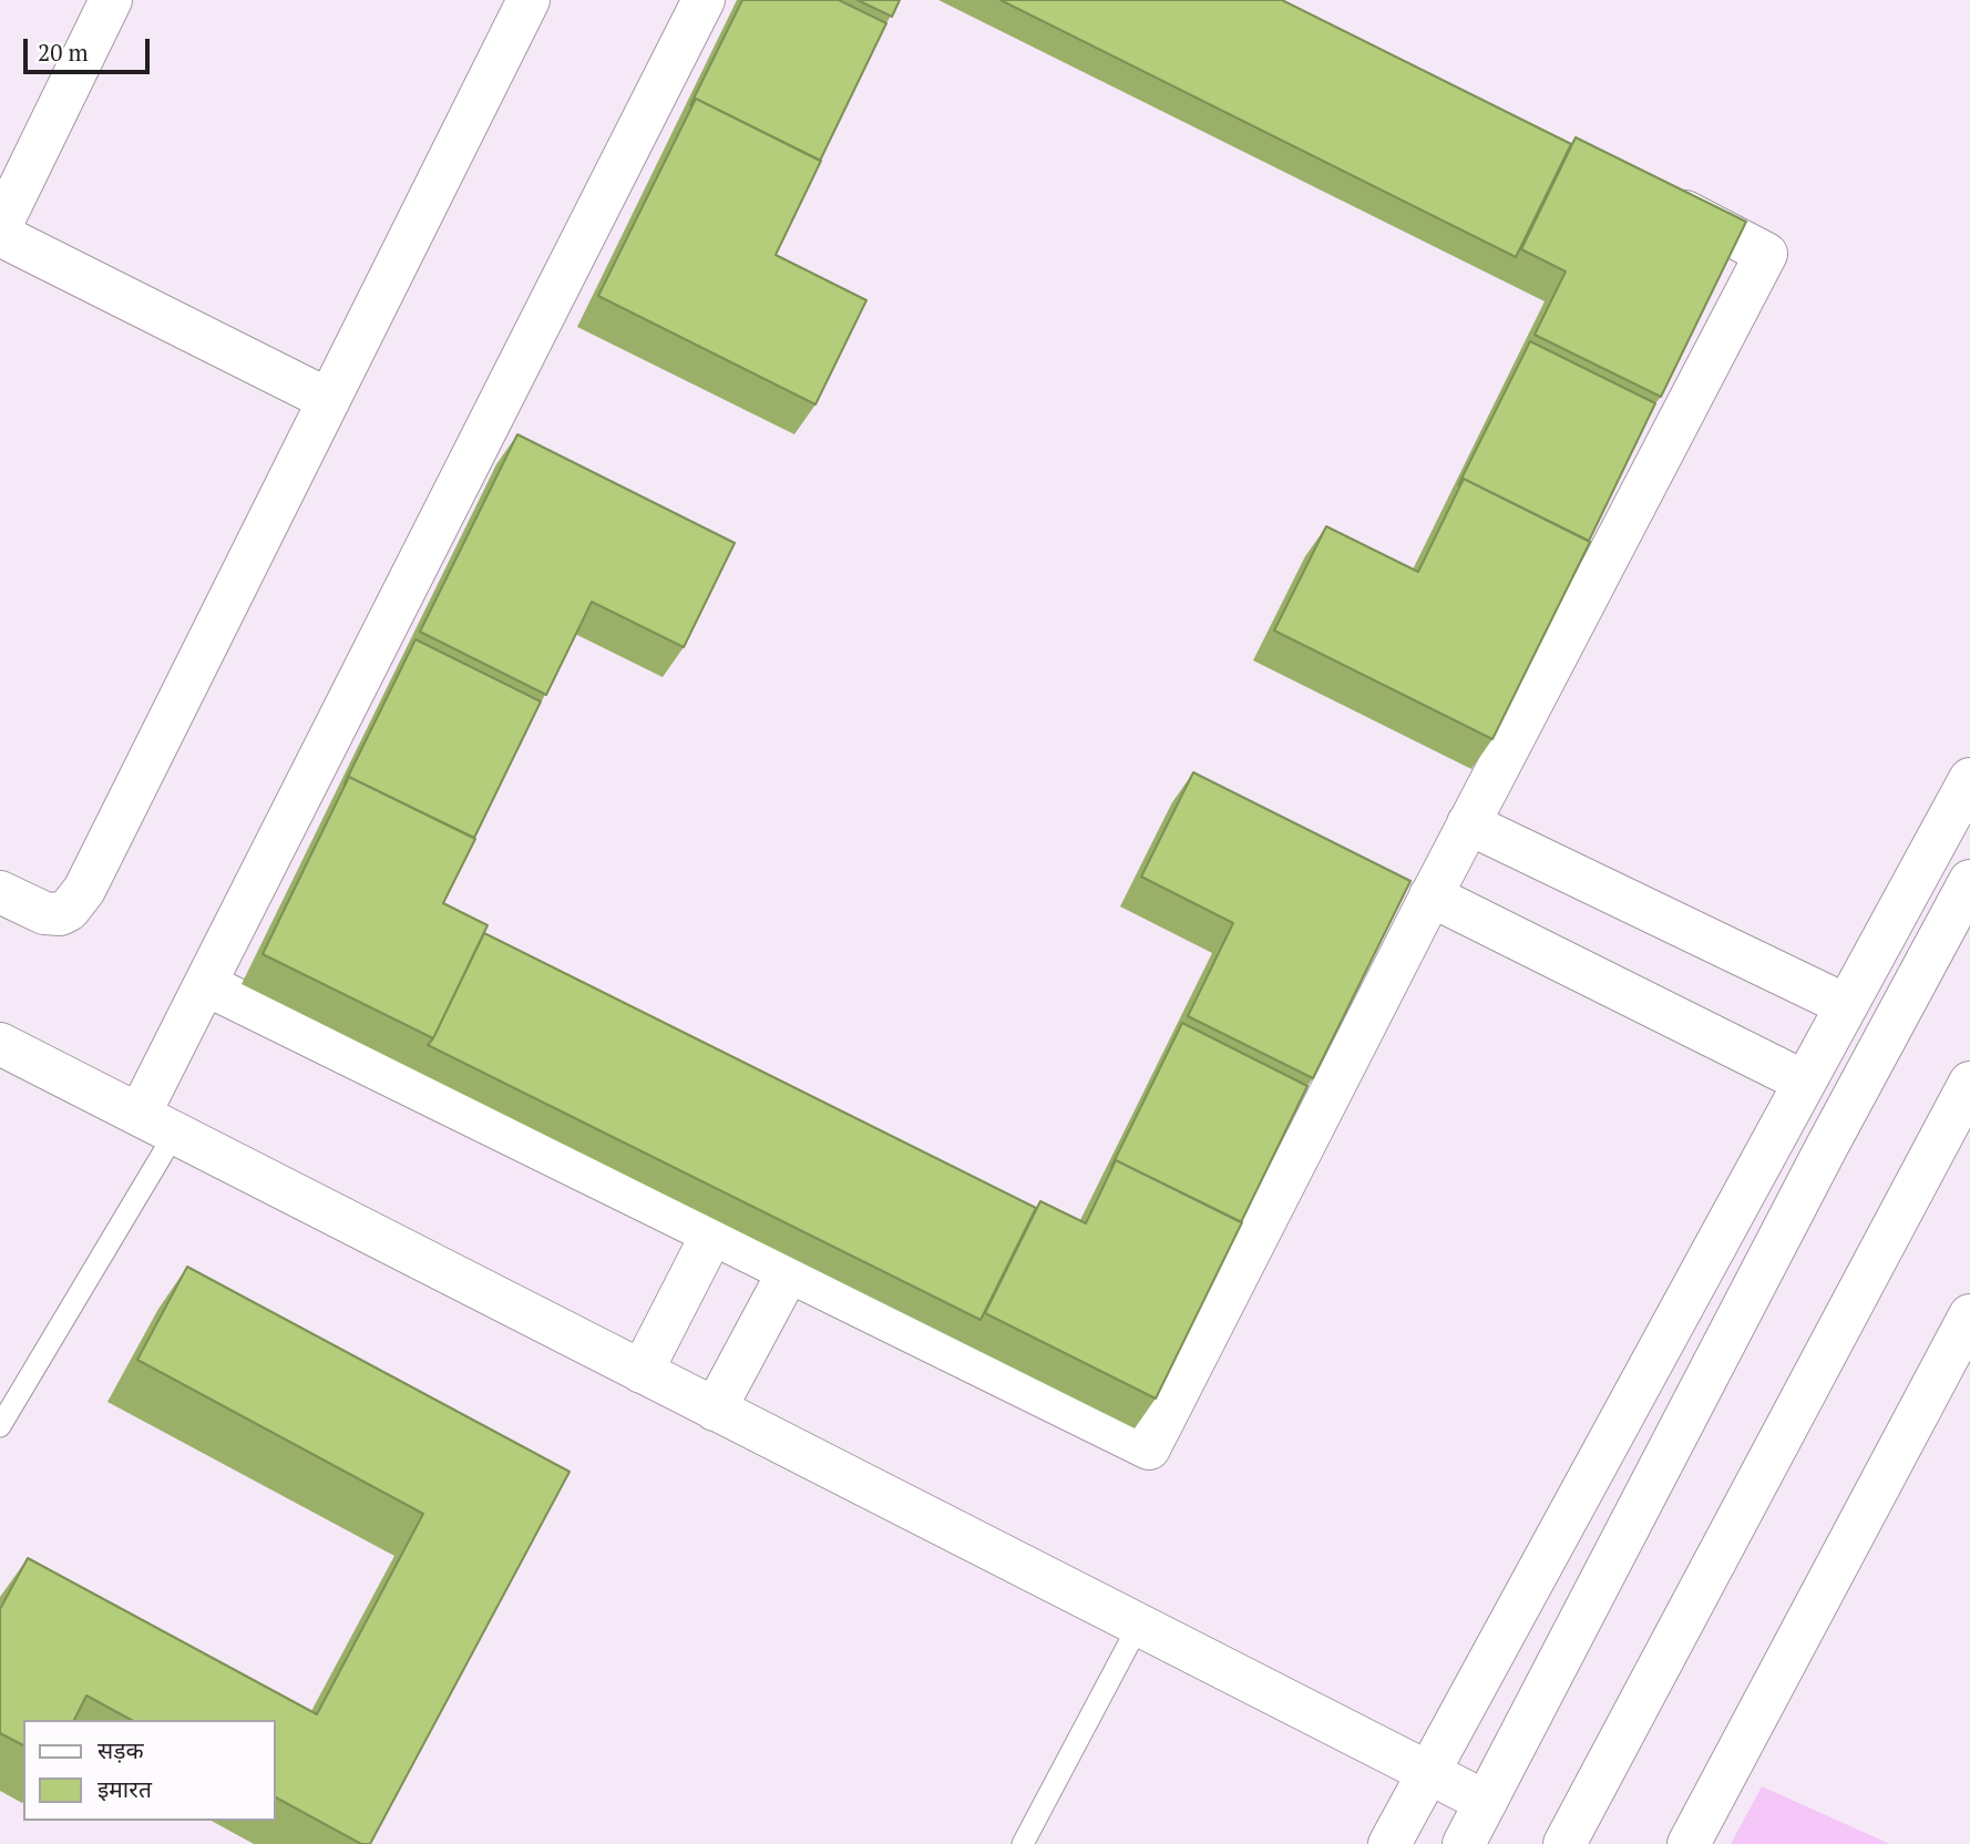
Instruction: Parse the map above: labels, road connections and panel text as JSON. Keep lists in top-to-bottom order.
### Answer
{
  "legend": ["सड़क", "इमारत"],
  "scale_bar": "20 m"
}
